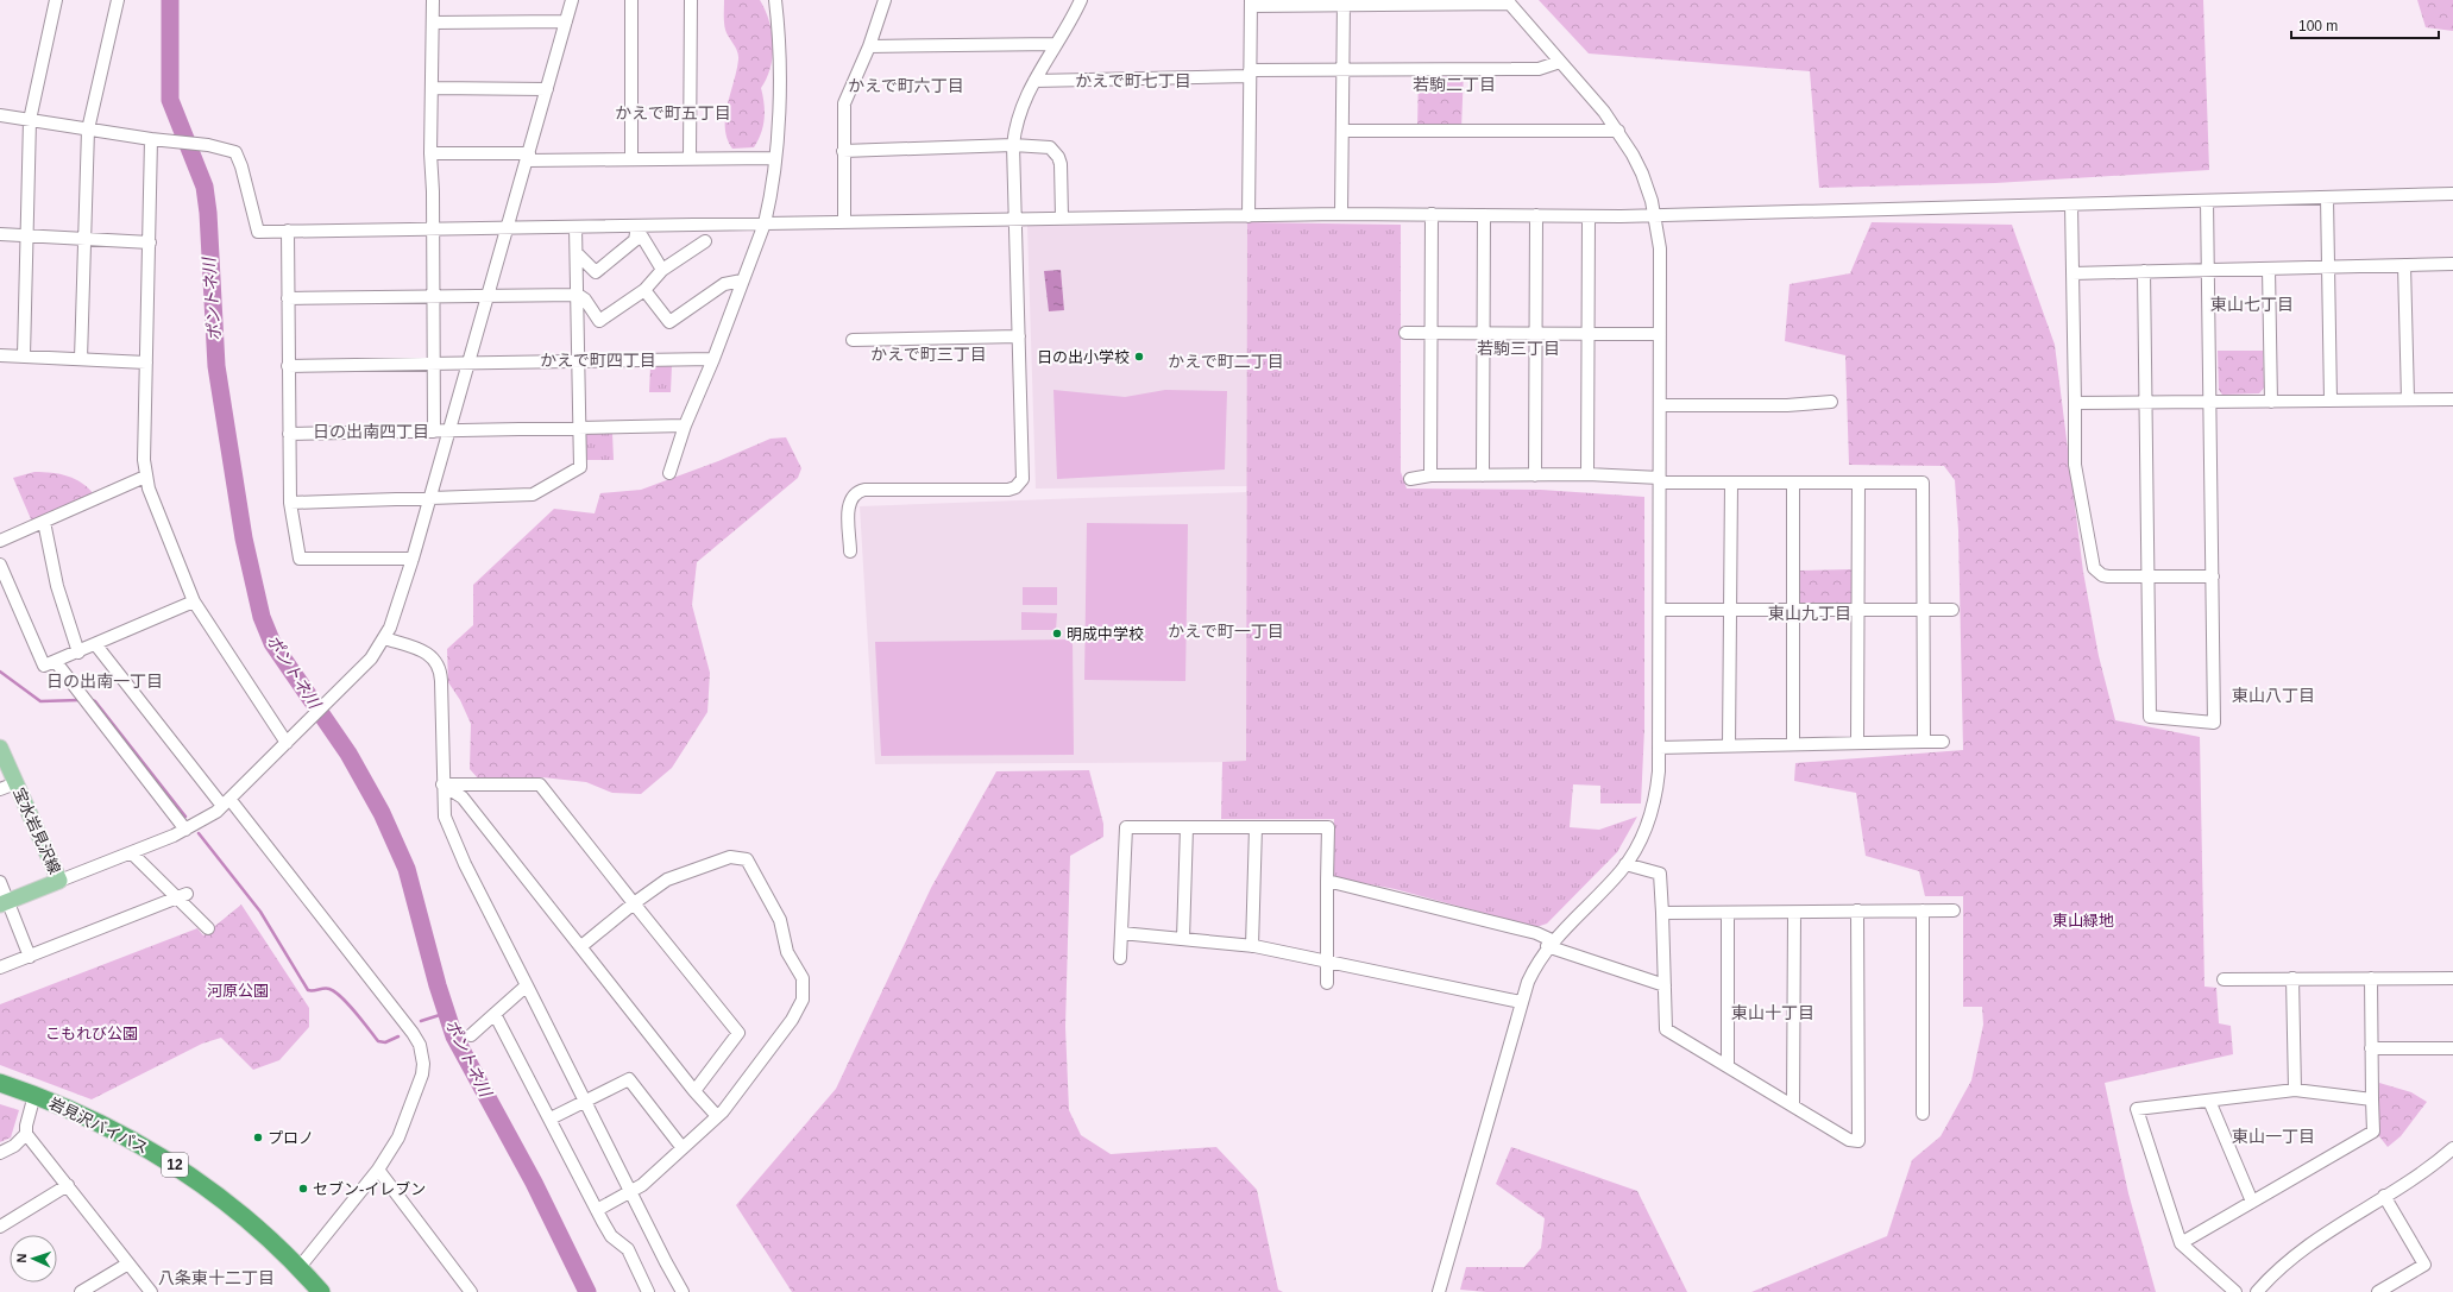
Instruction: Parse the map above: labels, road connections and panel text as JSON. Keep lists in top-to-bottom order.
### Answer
{
  "streets": {
    "highway": ["岩見沢バイパス", "12"],
    "main road": ["宝水岩見沢線"]
  },
  "districts": [
    "かえで町七丁目",
    "若駒二丁目",
    "かえで町六丁目",
    "かえで町五丁目",
    "東山七丁目",
    "若駒三丁目",
    "かえで町三丁目",
    "かえで町四丁目",
    "かえで町二丁目",
    "日の出南四丁目",
    "東山九丁目",
    "かえで町一丁目",
    "日の出南一丁目",
    "東山八丁目",
    "東山十丁目",
    "東山一丁目",
    "八条東十二丁目"
  ],
  "water": ["ポントネ川"],
  "parks": ["東山緑地", "河原公園", "こもれび公園"],
  "places": [
    "日の出小学校",
    "明成中学校",
    "プロノ",
    "セブン-イレブン"
  ],
  "scale_bar": "100 m",
  "north": "left"
}
